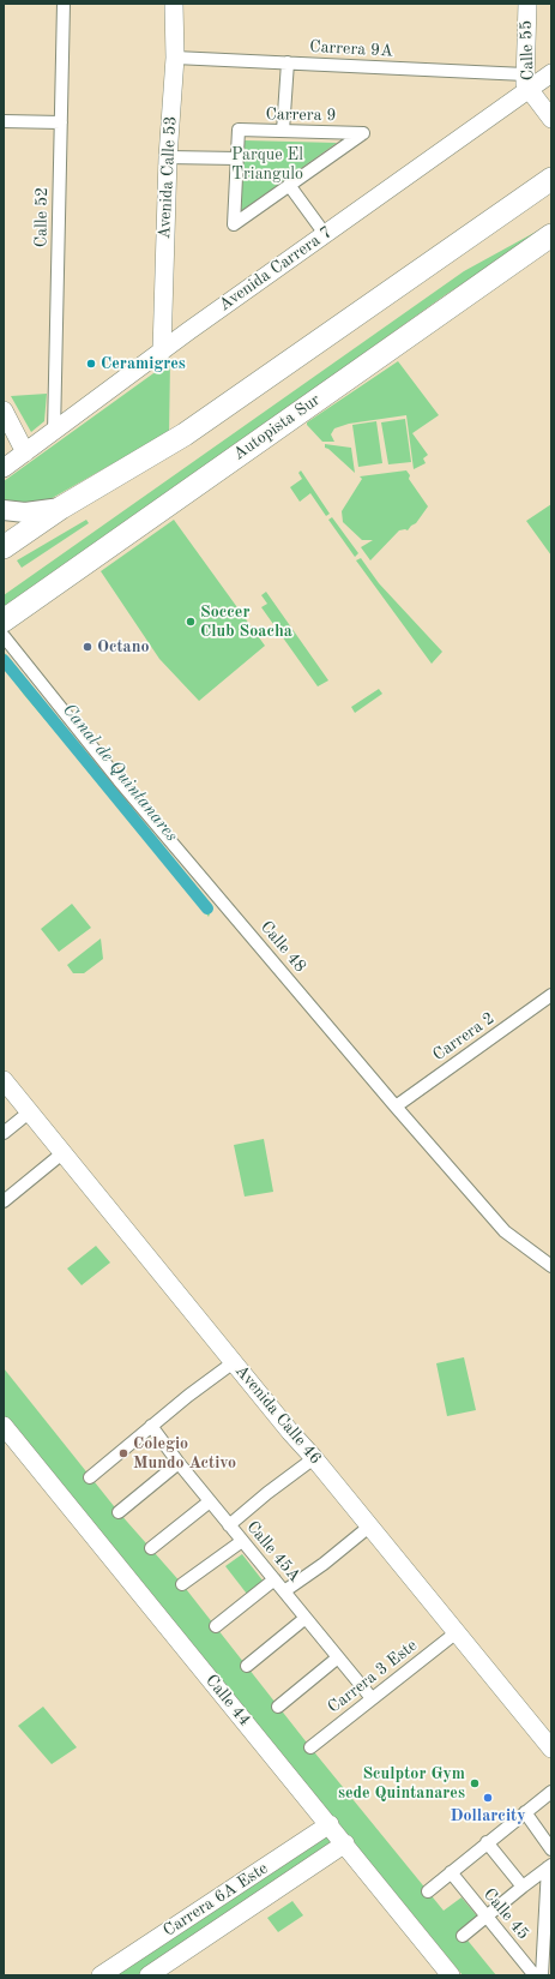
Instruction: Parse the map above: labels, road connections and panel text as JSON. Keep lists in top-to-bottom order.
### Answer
{
  "streets": {
    "highway": ["Autopista Sur"],
    "street": [
      "Carrera 9A",
      "Calle 55",
      "Carrera 9",
      "Avenida Calle 53",
      "Calle 52",
      "Avenida Carrera 7",
      "Calle 48",
      "Carrera 2",
      "Avenida Calle 46",
      "Calle 45A",
      "Carrera 3 Este",
      "Calle 44",
      "Carrera 6A Este",
      "Calle 45"
    ]
  },
  "crossings": [
    ["Carrera 9A", "Calle 55"],
    ["Carrera 9A", "Avenida Calle 53"],
    ["Carrera 9A", "Avenida Carrera 7"],
    ["Calle 55", "Avenida Carrera 7"],
    ["Avenida Calle 53", "Avenida Carrera 7"],
    ["Calle 52", "Avenida Carrera 7"],
    ["Calle 48", "Carrera 2"],
    ["Avenida Calle 46", "Carrera 3 Este"],
    ["Calle 45A", "Carrera 3 Este"],
    ["Calle 44", "Carrera 6A Este"]
  ],
  "water": ["Canal de Quintanares"],
  "parks": ["Parque El Triangulo"],
  "places": [
    "Ceramigres",
    "Soccer Club Soacha",
    "Octano",
    "Colegio Mundo Activo",
    "Sculptor Gym sede Quintanares",
    "Dollarcity"
  ]
}
